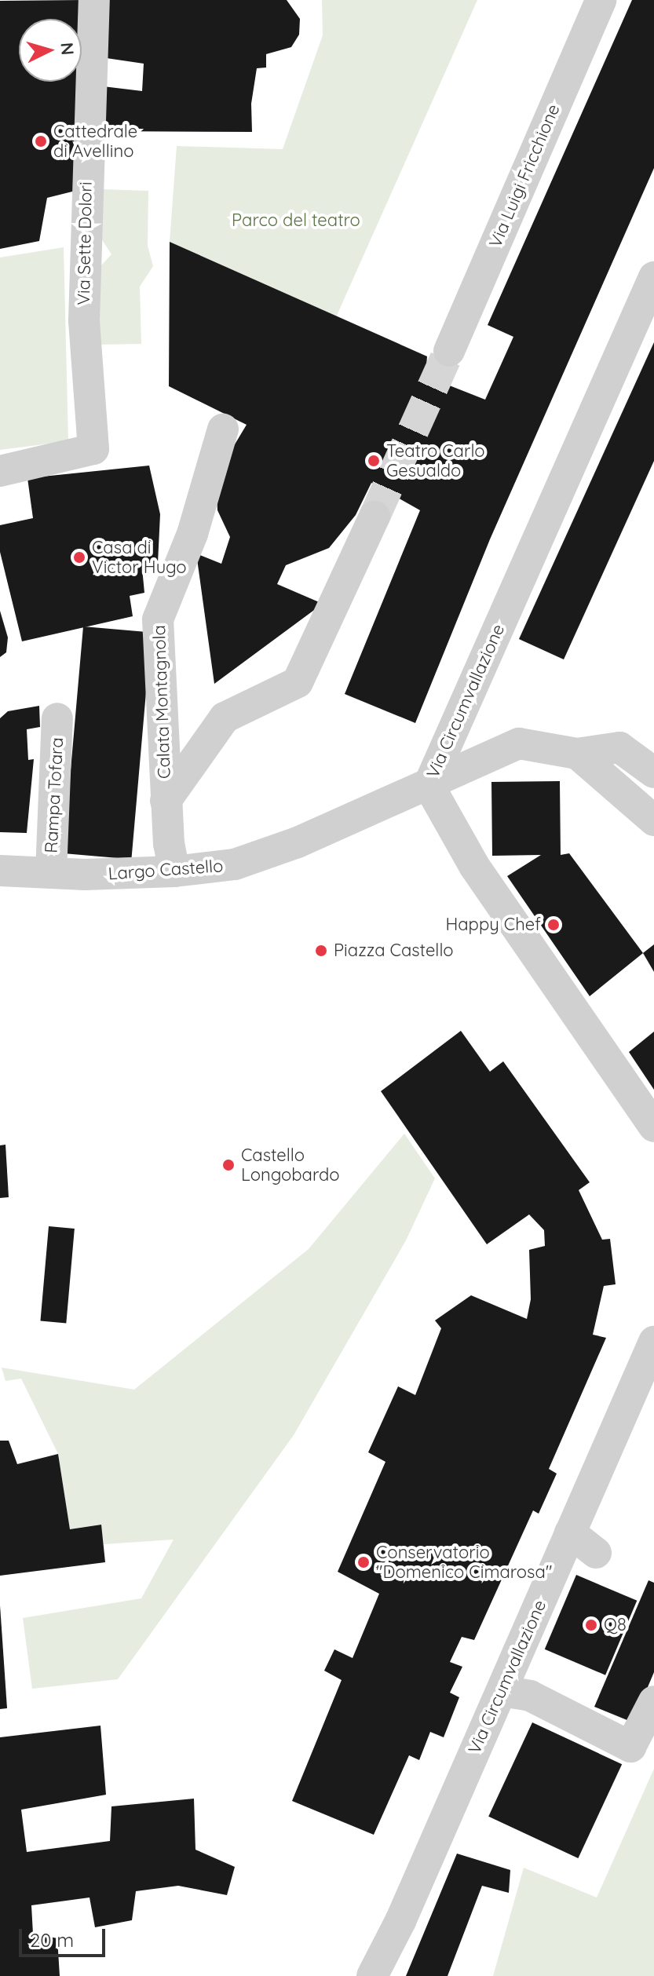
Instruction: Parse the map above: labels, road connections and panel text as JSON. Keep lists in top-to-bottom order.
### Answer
{
  "streets": {
    "street": [
      "Via Luigi Fricchione",
      "Via Sette Dolori",
      "Via Circumvallazione",
      "Calata Montagnola",
      "Rampa Tofara",
      "Largo Castello"
    ]
  },
  "crossings": [
    ["Via Circumvallazione", "Largo Castello"],
    ["Calata Montagnola", "Largo Castello"],
    ["Rampa Tofara", "Largo Castello"]
  ],
  "parks": ["Parco del teatro"],
  "places": [
    "Cattedrale di Avellino",
    "Teatro Carlo Gesualdo",
    "Casa di Victor Hugo",
    "Happy Chef",
    "Piazza Castello",
    "Castello Longobardo",
    "Conservatorio \"Domenico Cimarosa\"",
    "Q8"
  ],
  "scale_bar": "20 m",
  "north": "right"
}
